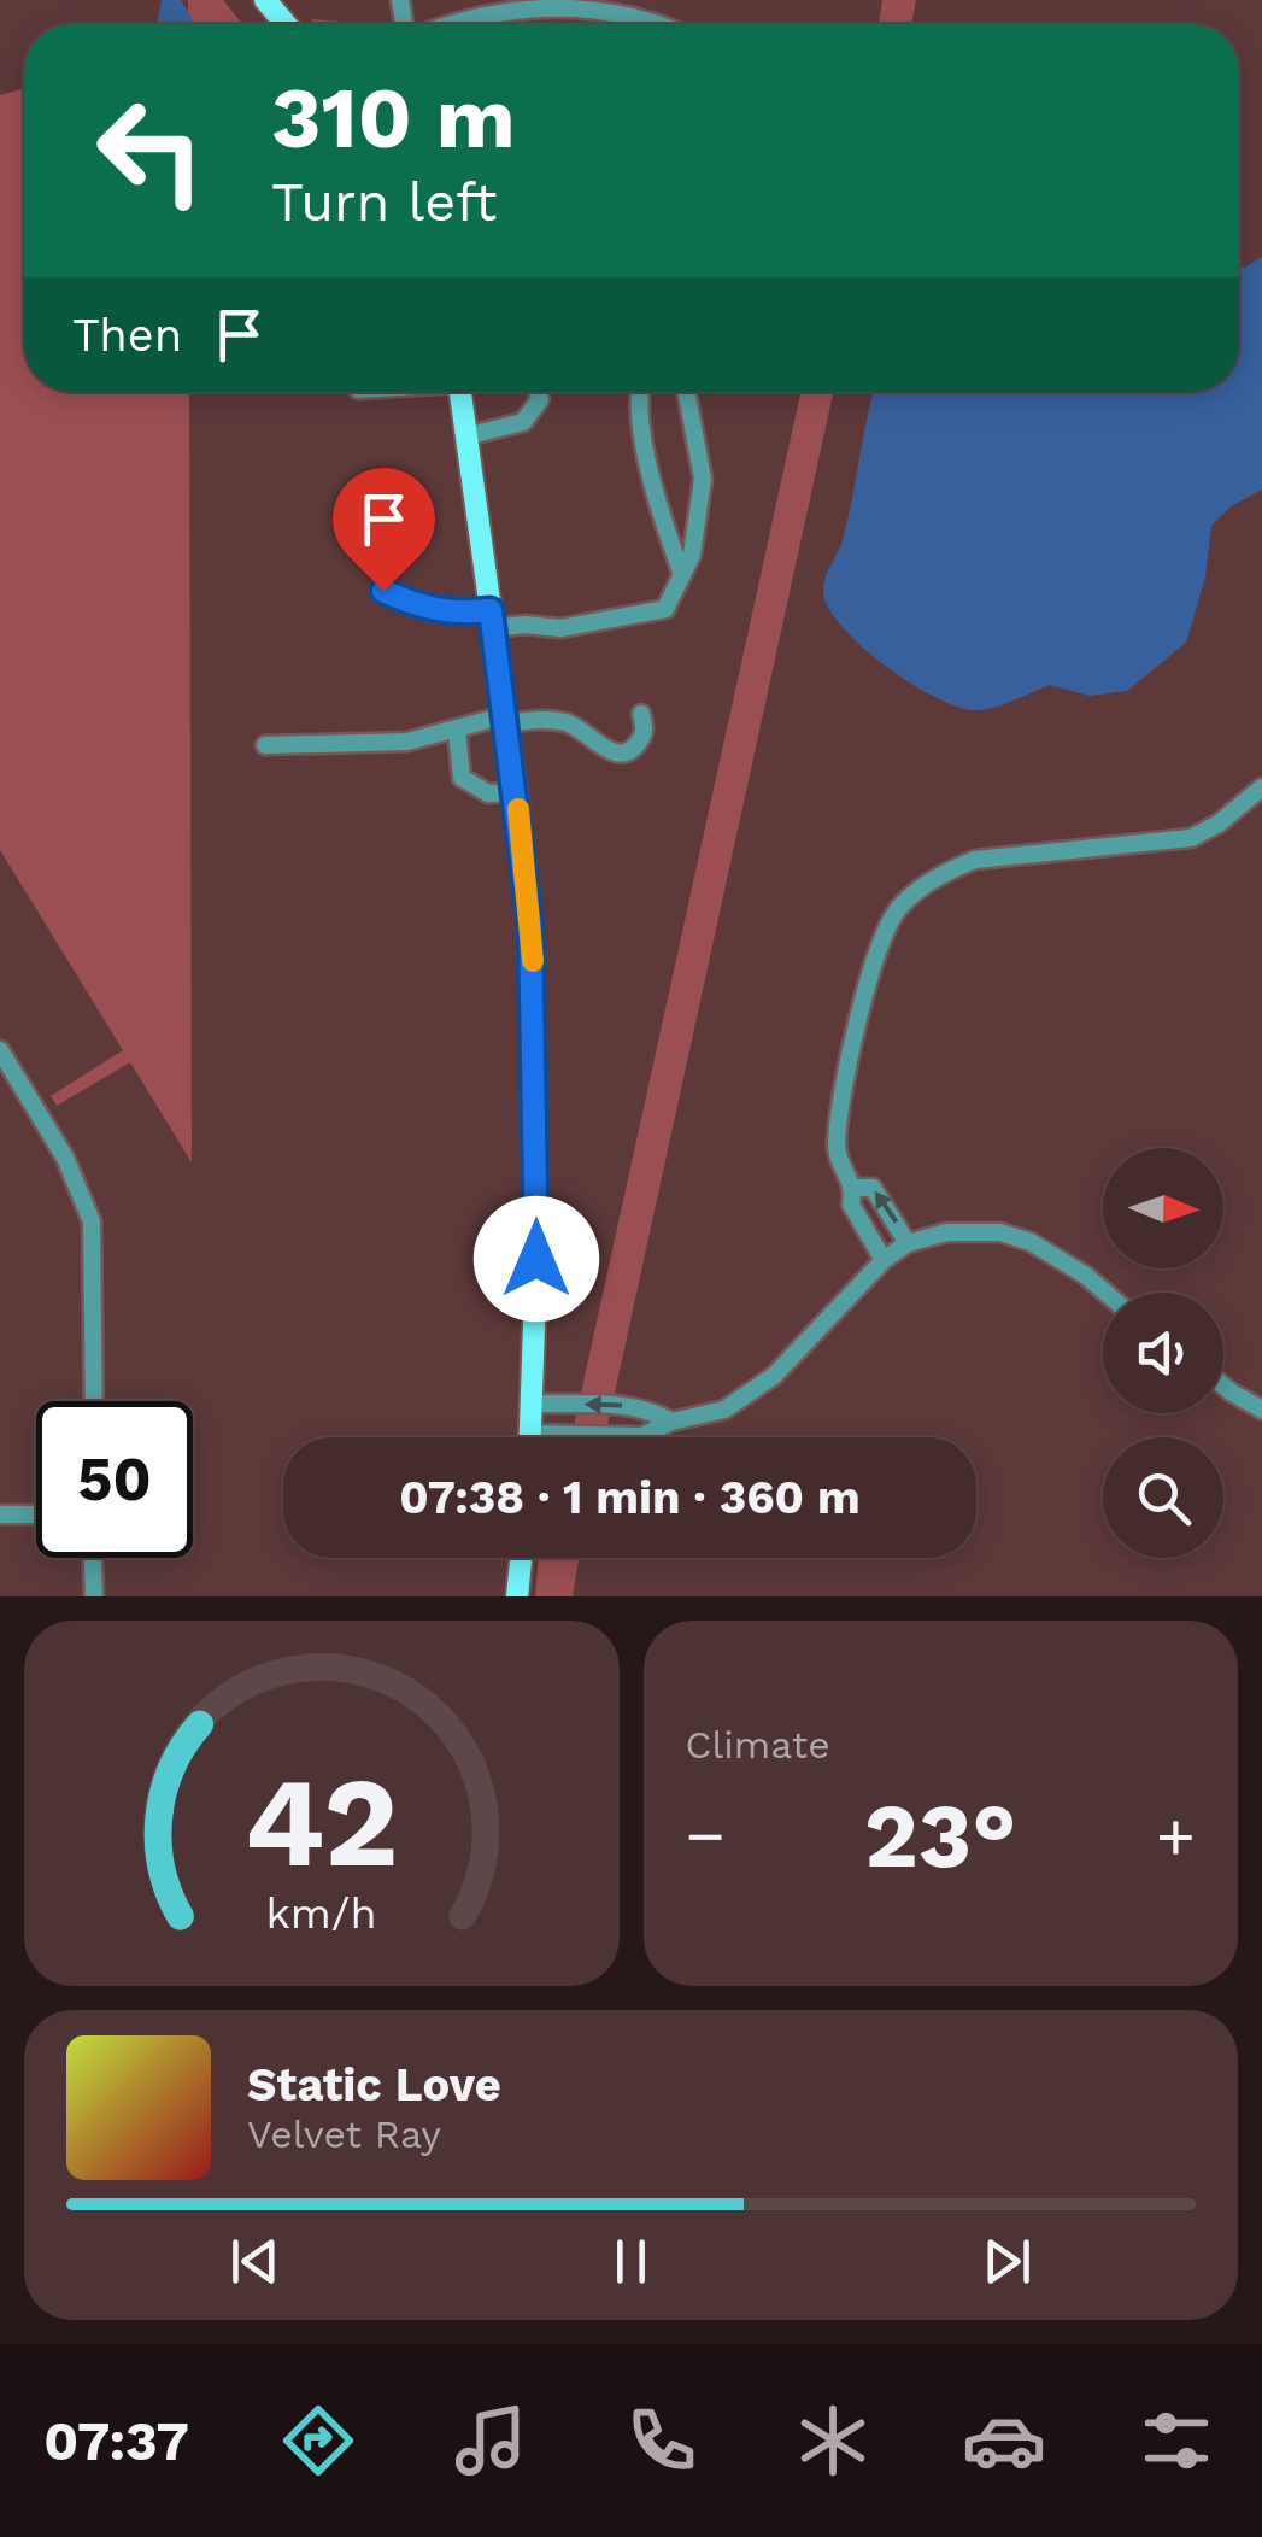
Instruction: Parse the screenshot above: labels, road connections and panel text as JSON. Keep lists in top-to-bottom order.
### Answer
{
  "north": "right",
  "page": {
    "turn": ["310 m", "Turn left"],
    "then": "Then",
    "limit": "50",
    "trip": "07:38 · 1 min · 360 m",
    "tile": "Climate",
    "heat": ["−", "23°", "+"],
    "song": ["Static Love", "Velvet Ray"],
    "tabs": "07:37",
    "gauge": ["42", "km/h"]
  }
}
